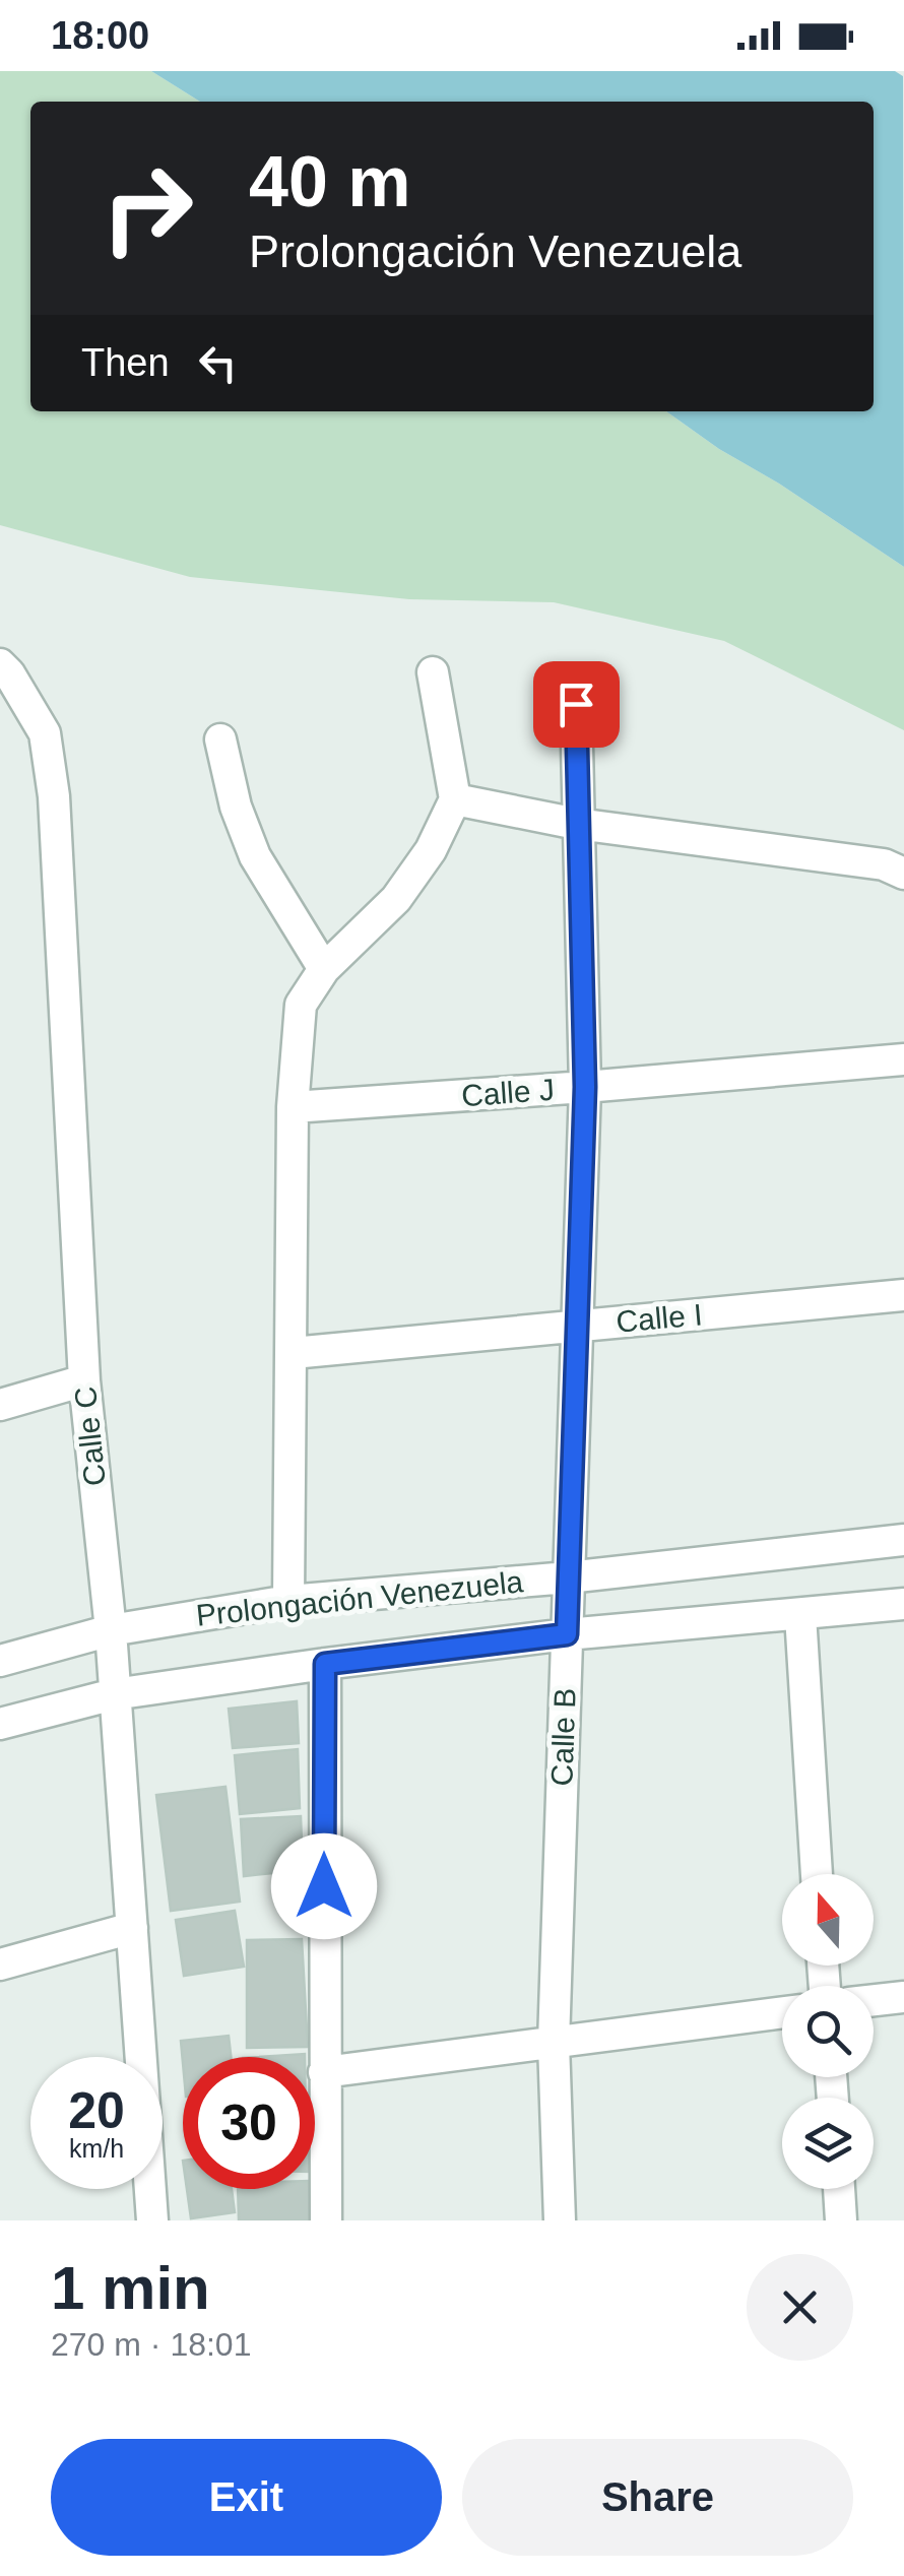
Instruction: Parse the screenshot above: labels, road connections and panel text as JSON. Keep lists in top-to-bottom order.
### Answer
{
  "streets": {
    "street": [
      "Calle J",
      "Calle I",
      "Calle C",
      "Prolongación Venezuela",
      "Calle B"
    ]
  },
  "crossings": [
    ["Calle J", "Calle B"],
    ["Calle I", "Calle B"],
    ["Calle C", "Prolongación Venezuela"],
    ["Prolongación Venezuela", "Calle B"]
  ],
  "north": "top",
  "page": {
    "status": "18:00",
    "turn": ["40 m", "Prolongación Venezuela"],
    "then": "Then",
    "speed": "20 km/h",
    "limit": "30",
    "heading": ["1 min", "270 m · 18:01"],
    "buttons": ["Exit", "Share"]
  }
}
